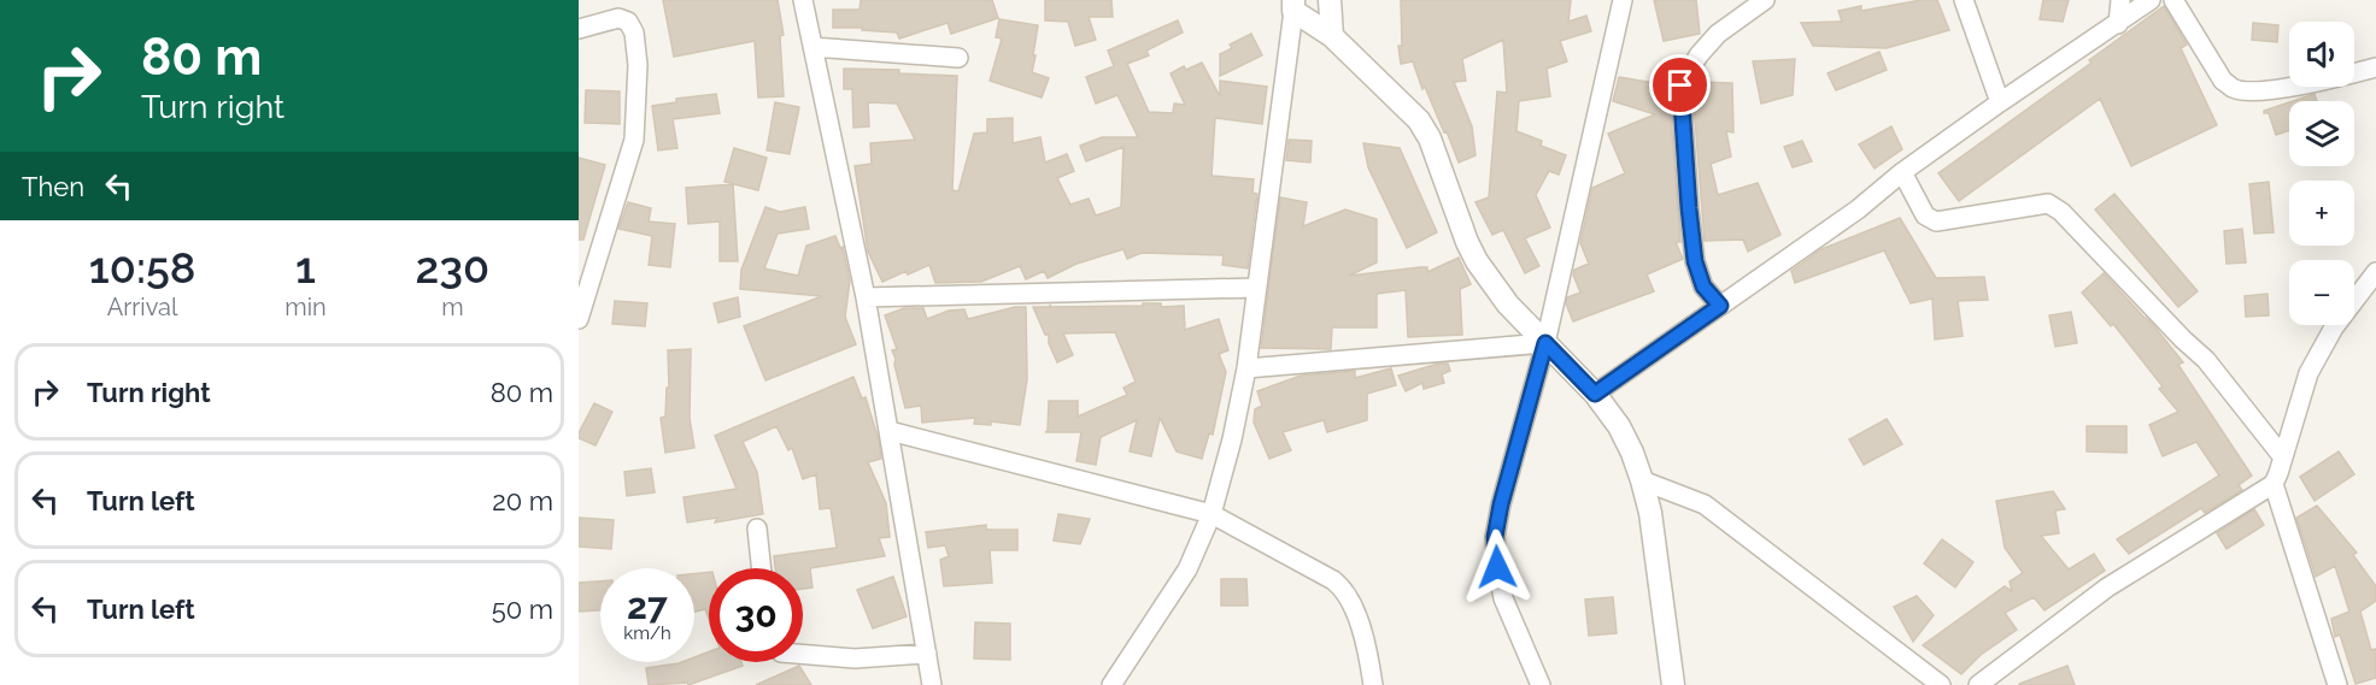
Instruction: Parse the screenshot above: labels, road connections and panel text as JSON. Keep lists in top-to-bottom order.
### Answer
{
  "page": {
    "turn": ["80 m", "Turn right"],
    "map_buttons": ["+", "−"],
    "then": "Then",
    "eta": [
      "10:58",
      "Arrival",
      "1",
      "min",
      "230",
      "m"
    ],
    "list": [
      {
        "name": "Turn right",
        "value": "80 m"
      },
      {
        "name": "Turn left",
        "value": "20 m"
      },
      {
        "name": "Turn left",
        "value": "50 m"
      }
    ],
    "speed": "27 km/h",
    "limit": "30"
  }
}
